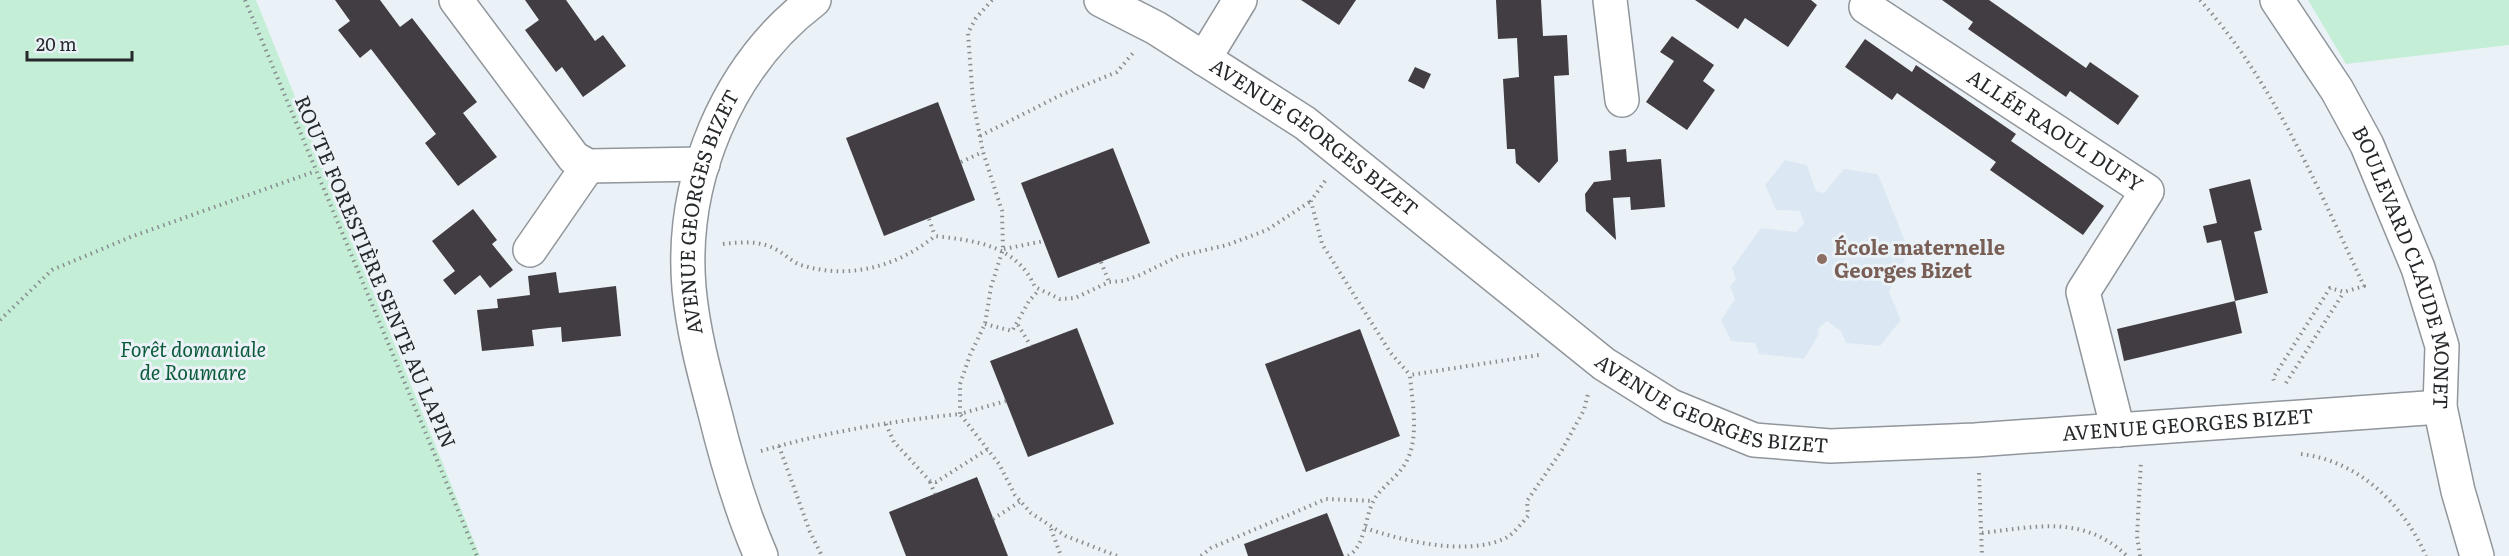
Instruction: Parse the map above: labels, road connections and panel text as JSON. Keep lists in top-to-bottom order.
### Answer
{
  "streets": {
    "street": ["ALLÉE RAOUL DUFY", "AVENUE GEORGES BIZET", "BOULEVARD CLAUDE MONET"],
    "path": ["ROUTE FORESTIÈRE SENTE AU LAPIN"]
  },
  "crossings": [
    ["ALLÉE RAOUL DUFY", "AVENUE GEORGES BIZET"],
    ["AVENUE GEORGES BIZET", "BOULEVARD CLAUDE MONET"]
  ],
  "parks": ["Forêt domaniale de Roumare"],
  "places": ["École maternelle Georges Bizet"],
  "scale_bar": "20 m"
}
